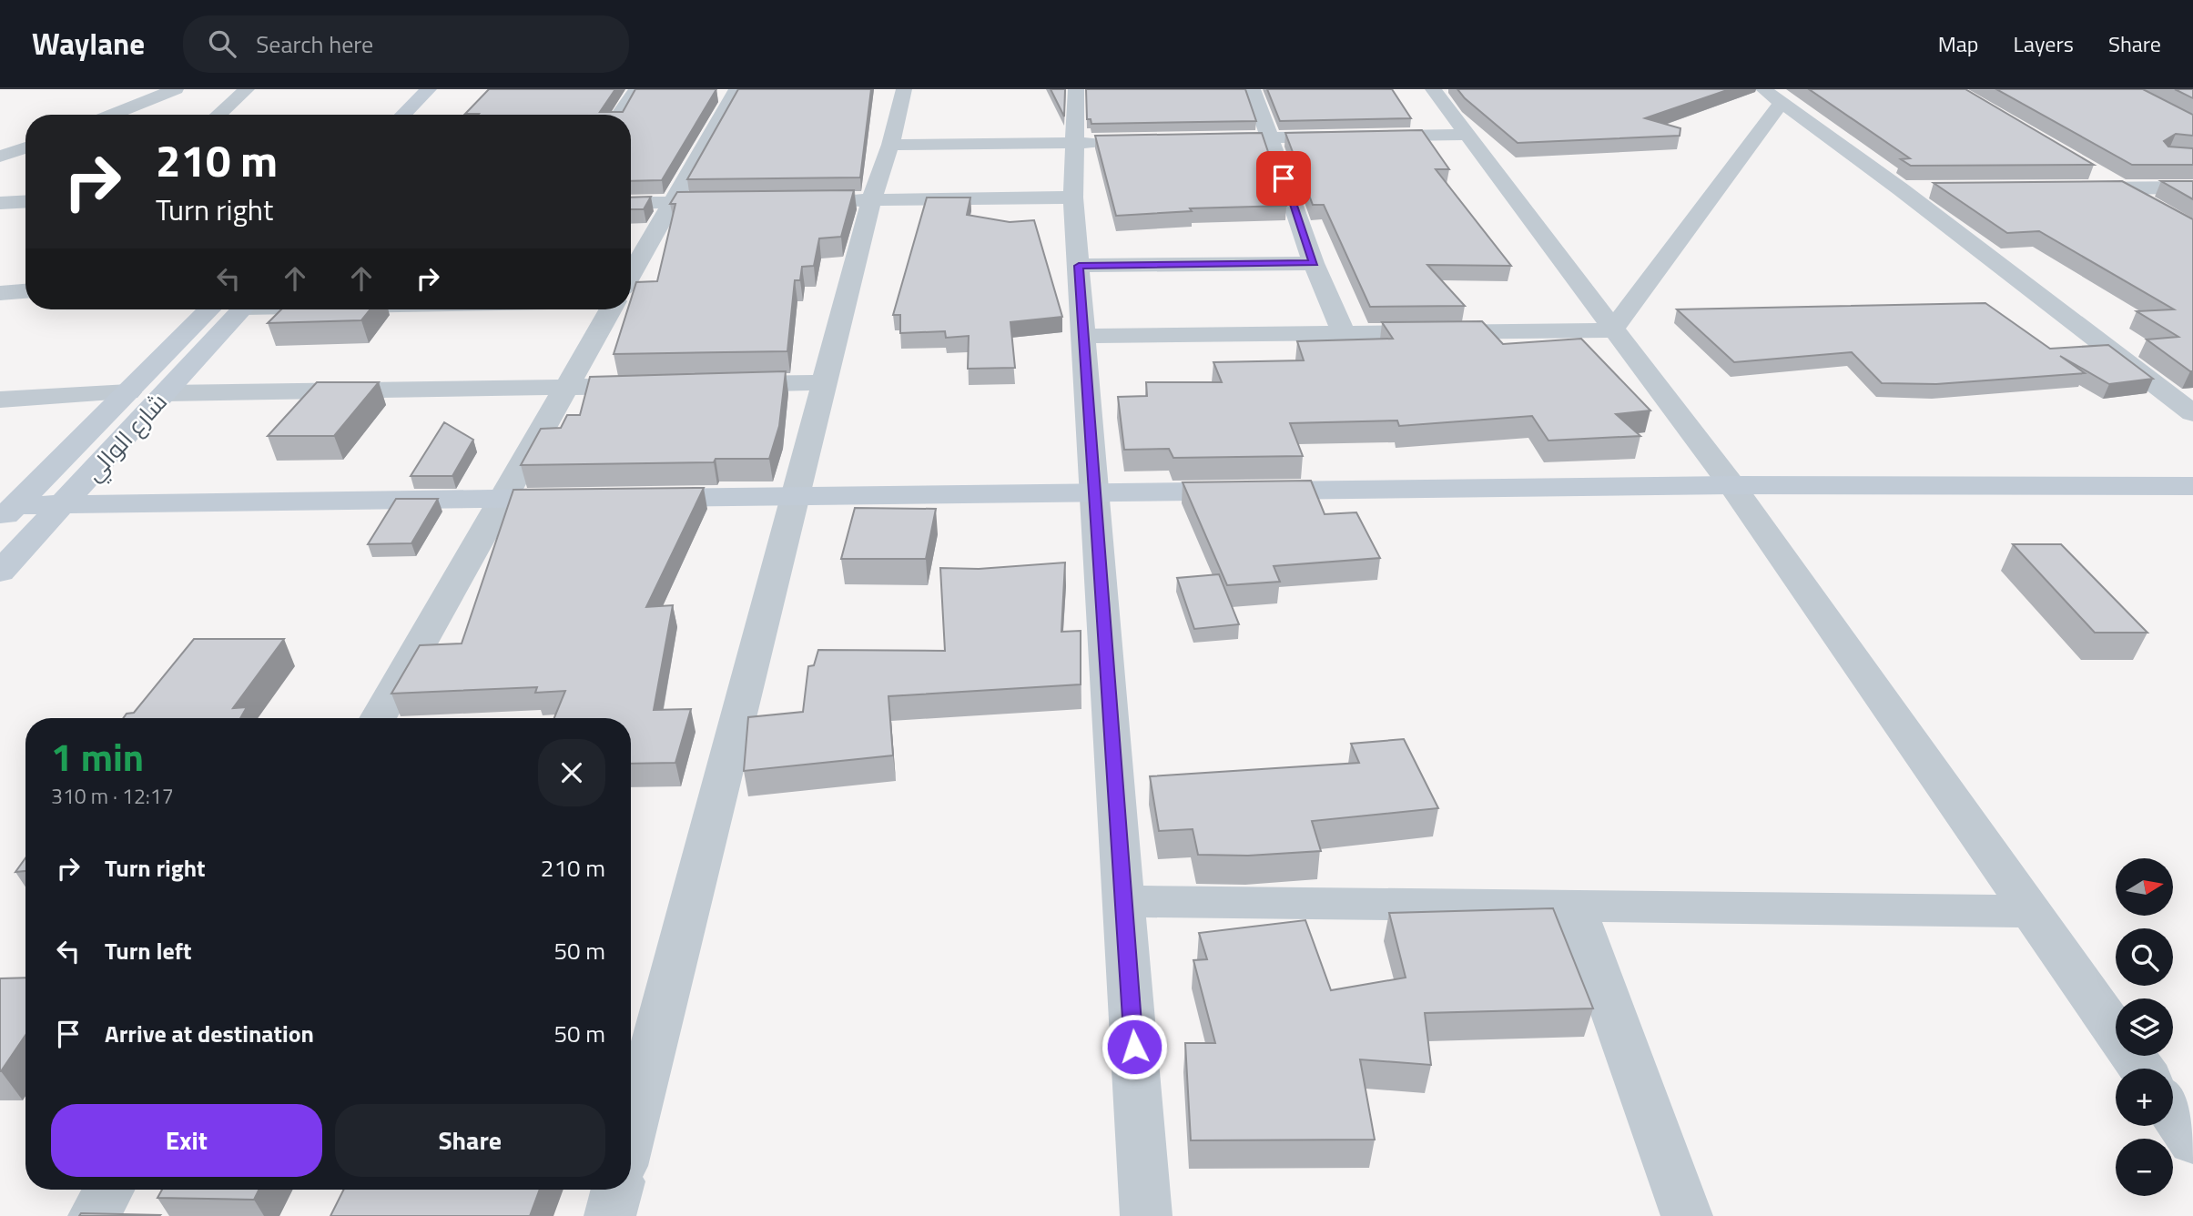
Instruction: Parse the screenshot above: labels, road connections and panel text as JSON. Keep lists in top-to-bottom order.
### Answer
{
  "streets": {
    "street": ["شارع الوالي"]
  },
  "north": "right",
  "page": {
    "header": "Waylane",
    "search": "Search here",
    "nav": ["Map", "Layers", "Share"],
    "turn": ["210 m", "Turn right"],
    "heading": ["1 min", "310 m · 12:17"],
    "list": [
      {
        "name": "Turn right",
        "value": "210 m"
      },
      {
        "name": "Turn left",
        "value": "50 m"
      },
      {
        "name": "Arrive at destination",
        "value": "50 m"
      }
    ],
    "map_buttons": ["+", "−"],
    "buttons": ["Exit", "Share"]
  }
}
